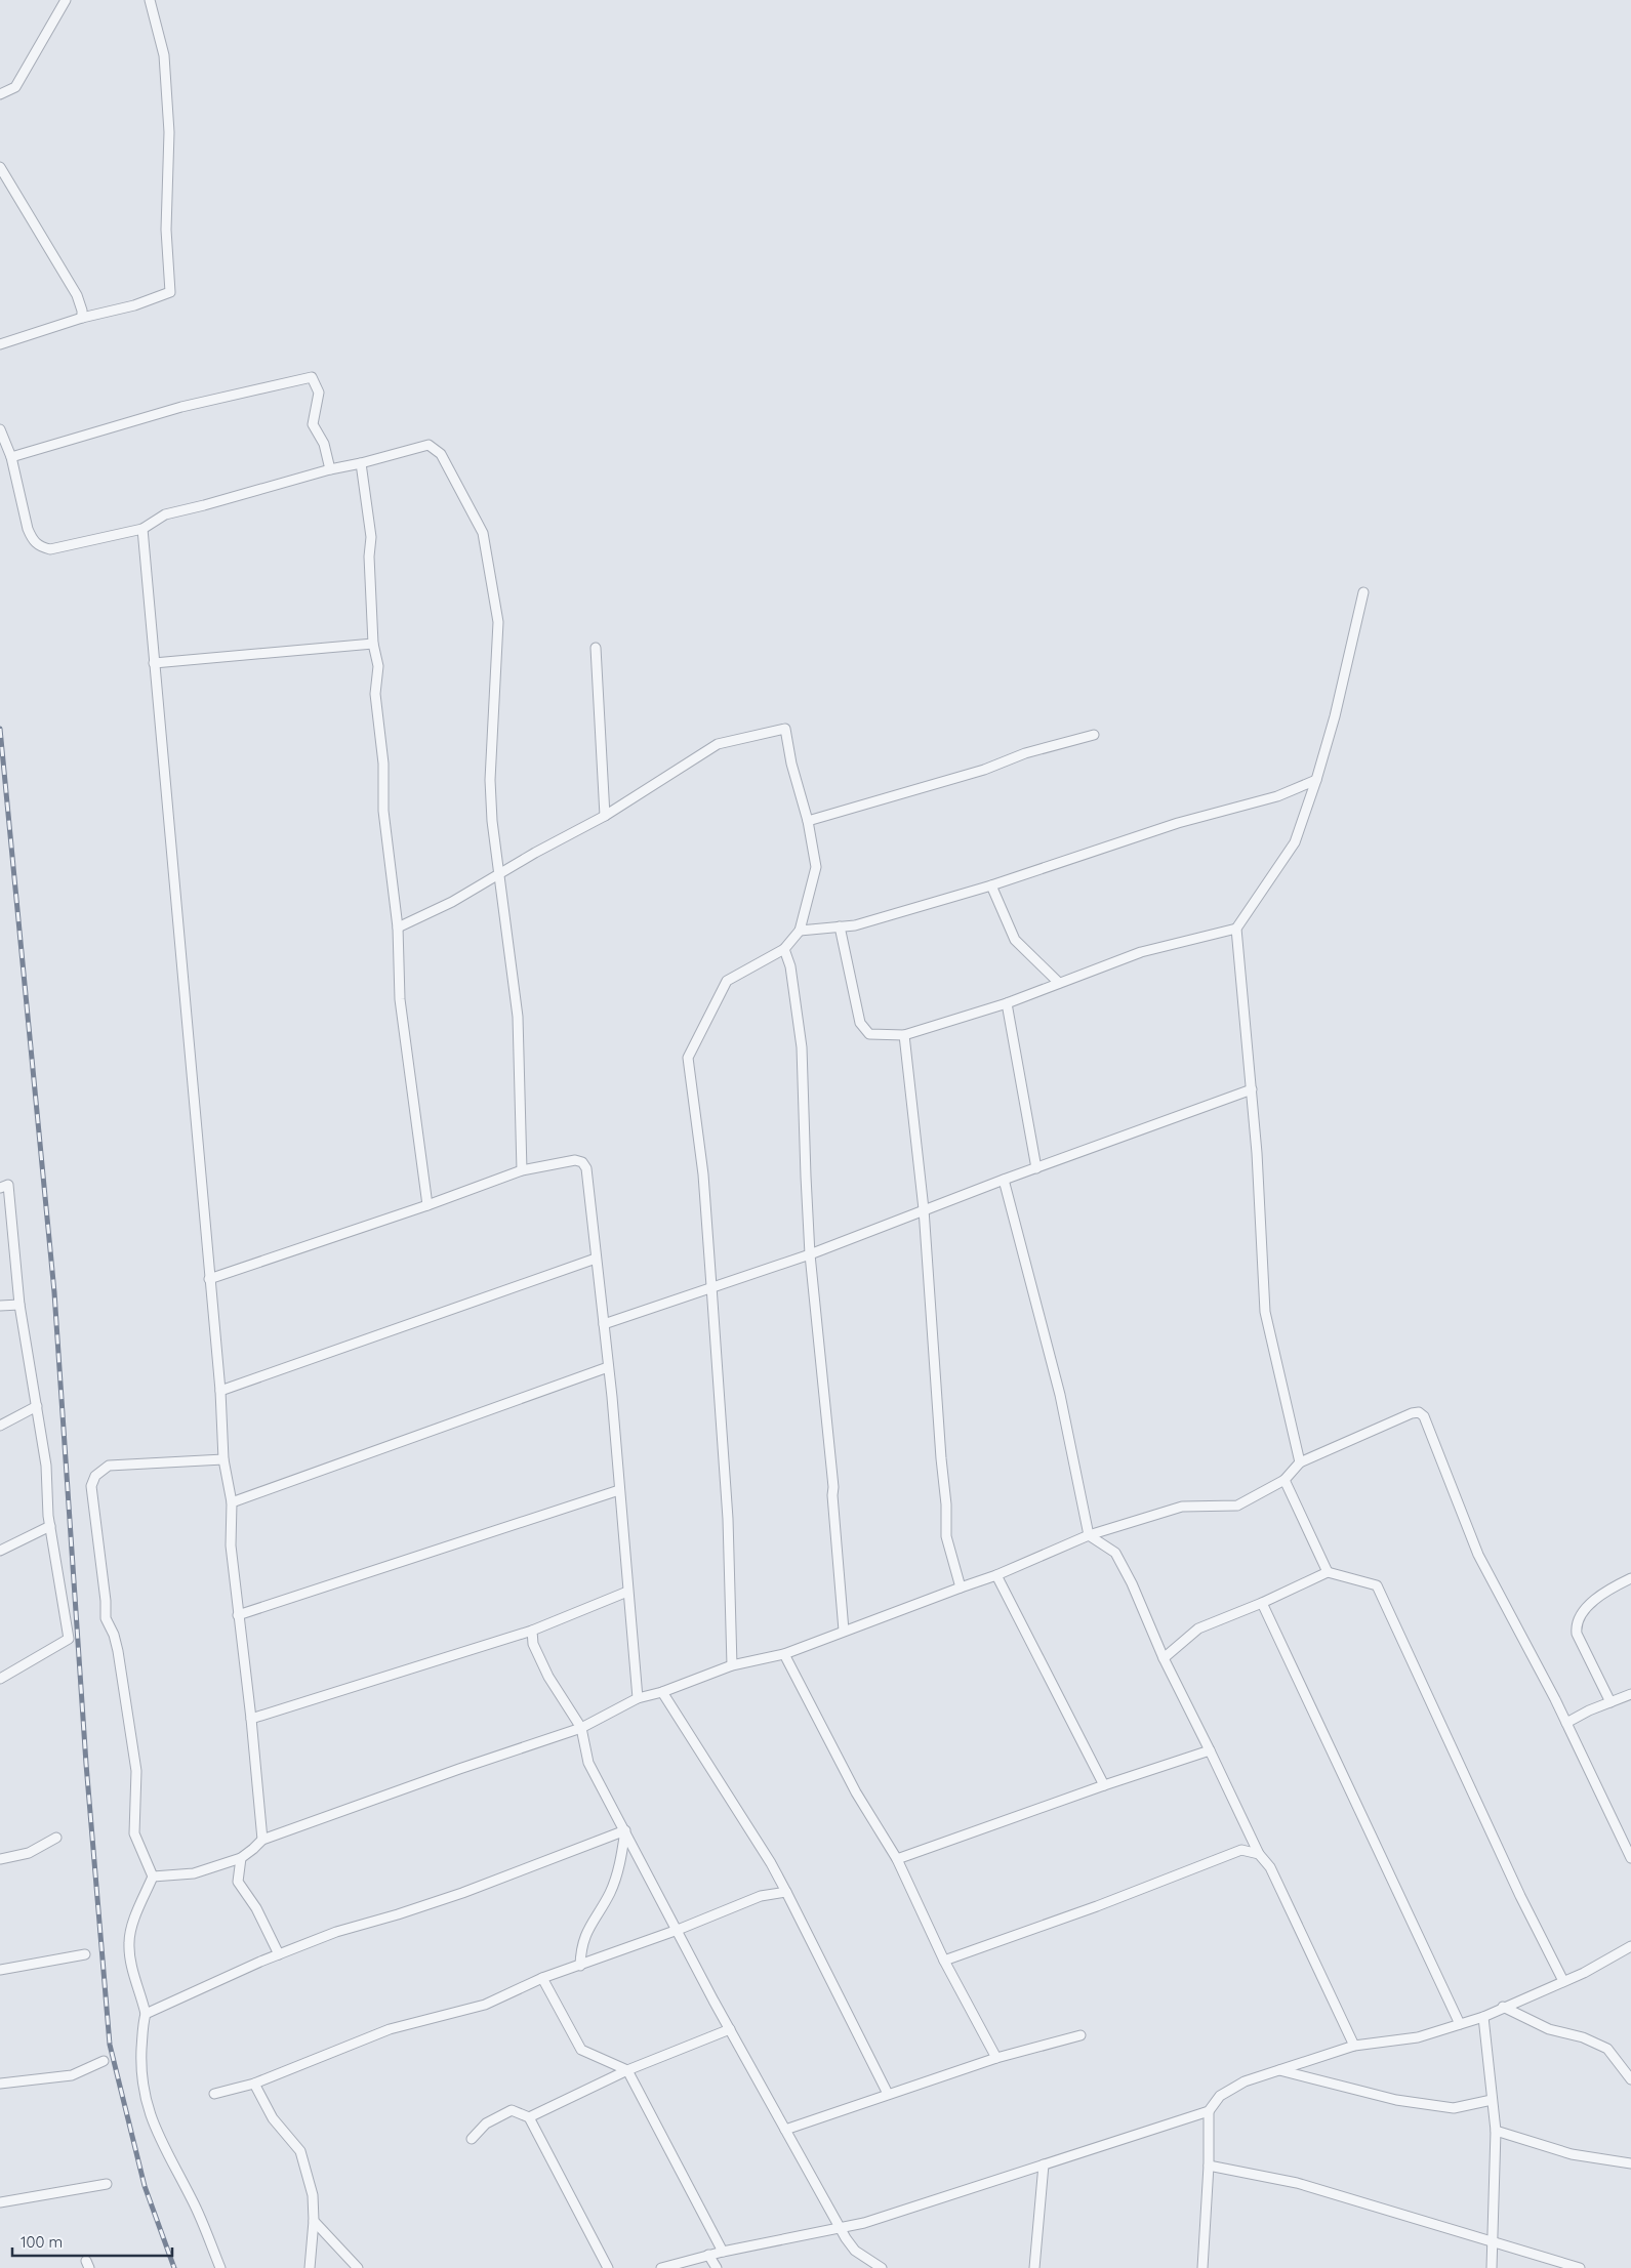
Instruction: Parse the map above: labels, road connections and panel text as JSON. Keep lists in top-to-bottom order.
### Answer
{
  "scale_bar": "100 m"
}
